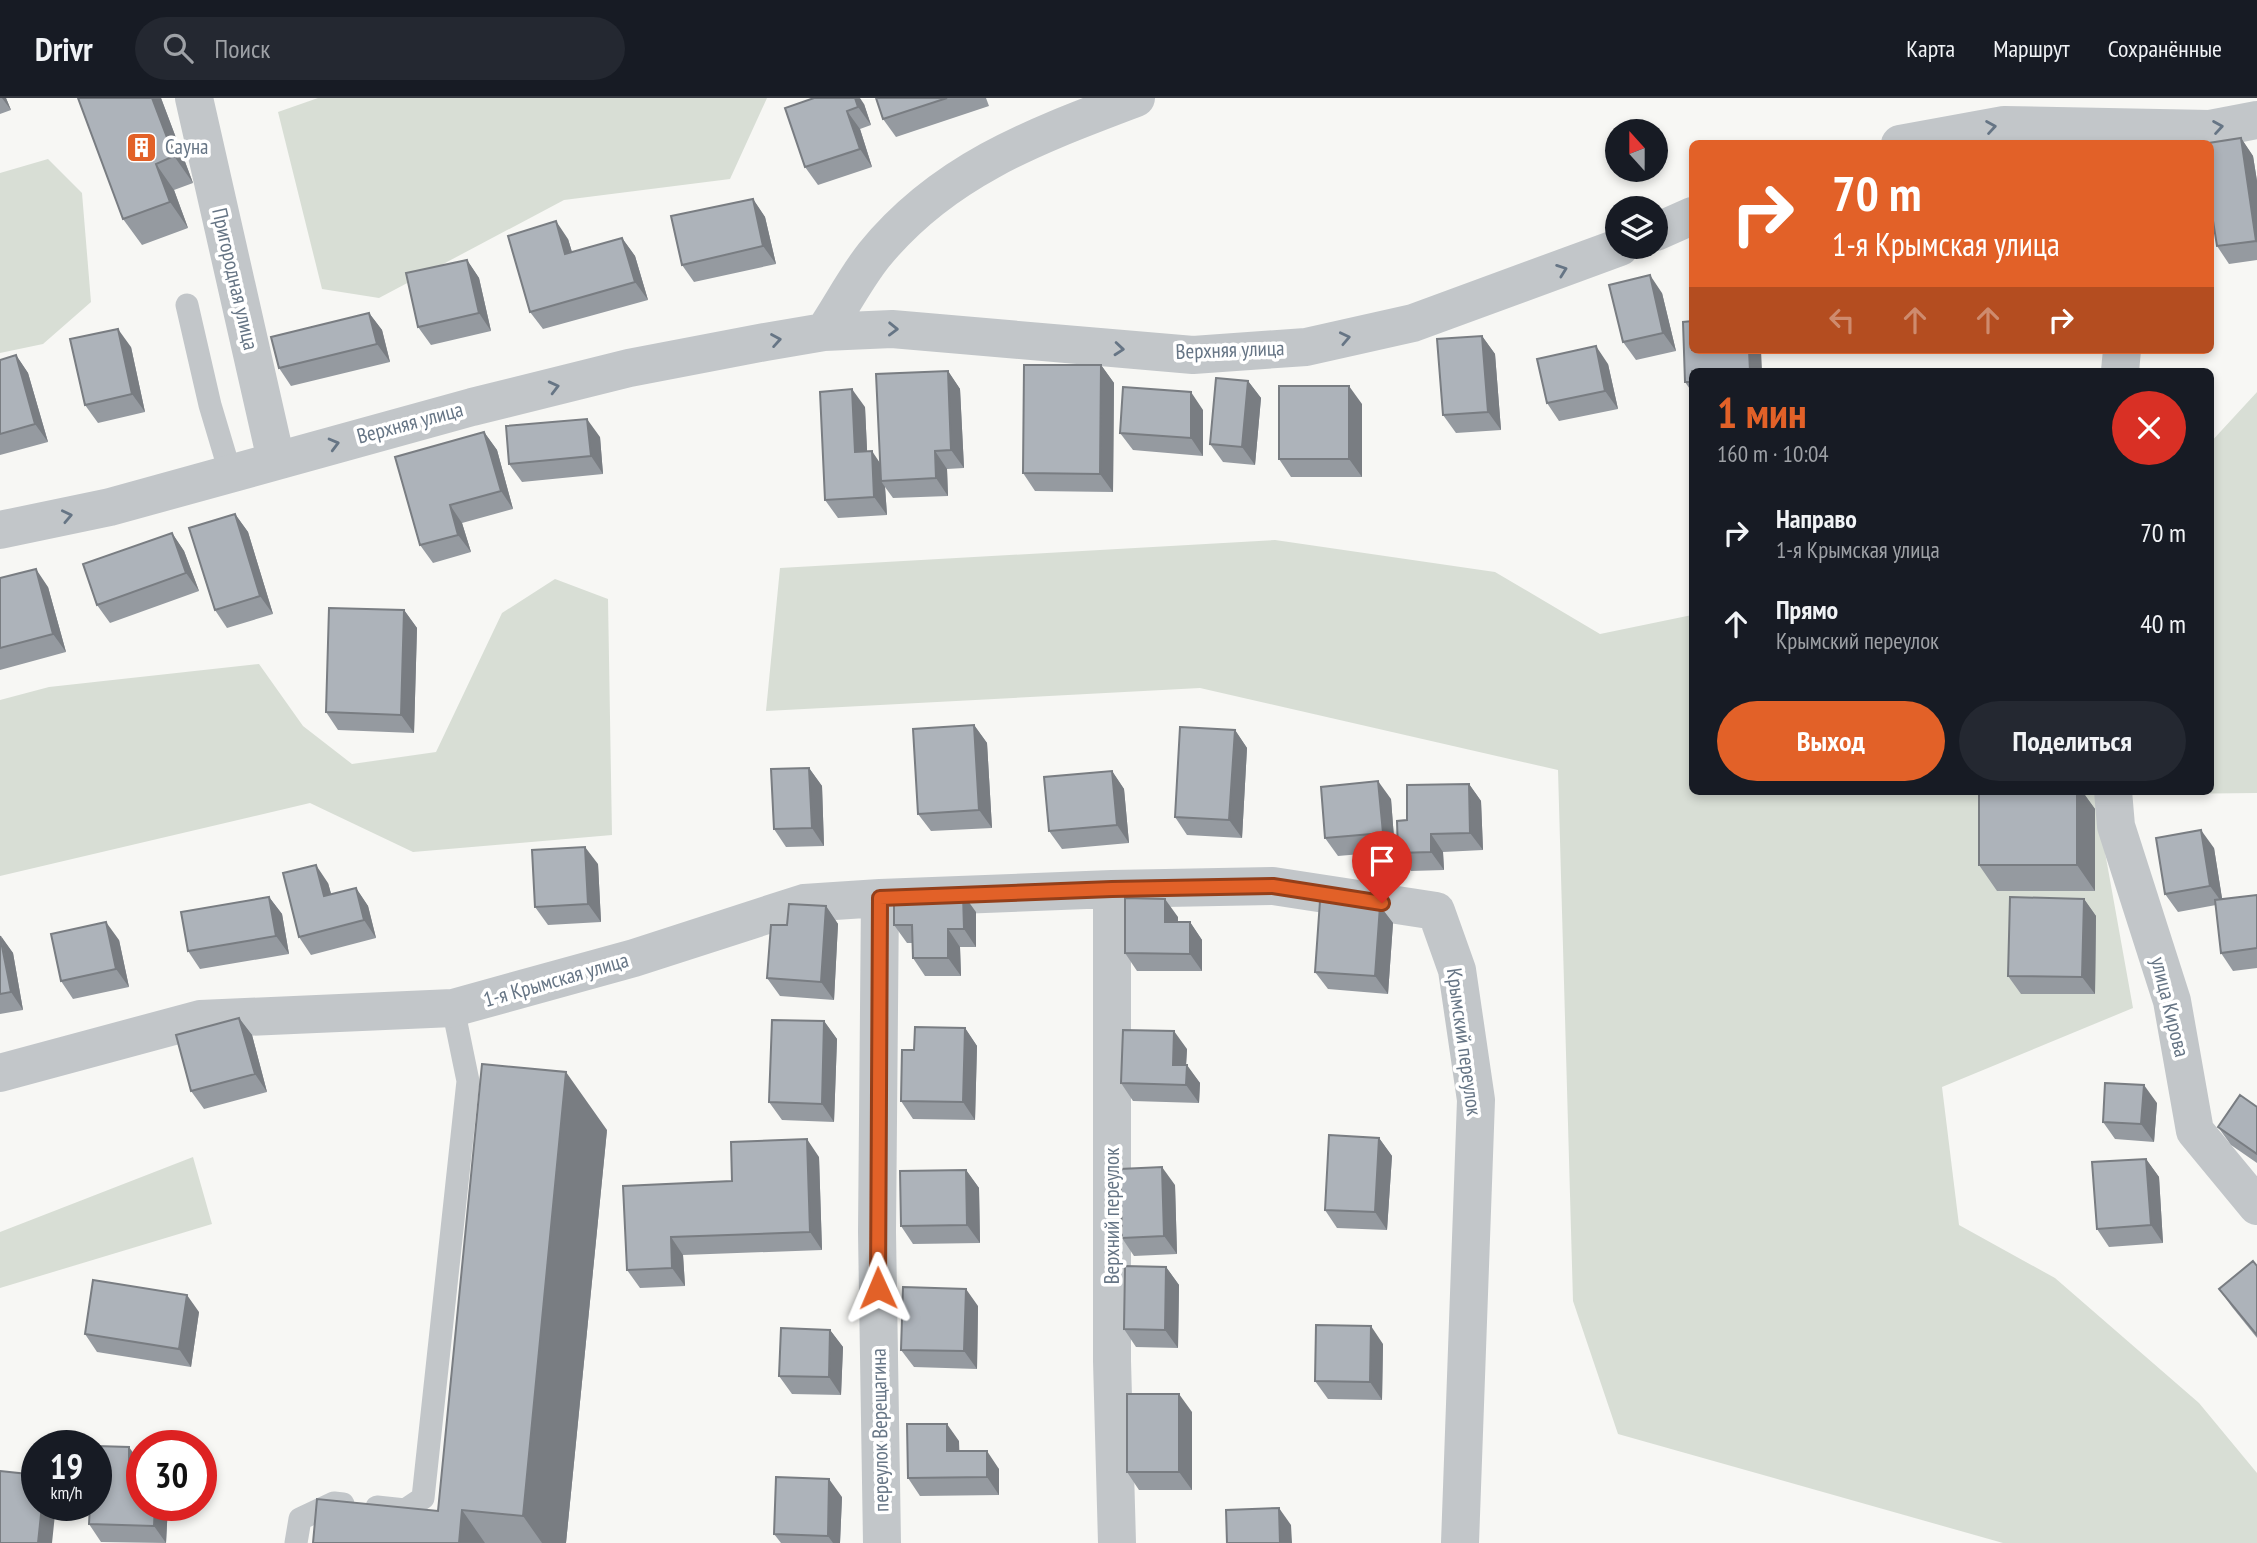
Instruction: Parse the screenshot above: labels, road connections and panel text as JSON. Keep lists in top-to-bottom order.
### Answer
{
  "streets": {
    "street": [
      "Пригородная улица",
      "Верхняя улица",
      "1-я Крымская улица",
      "улица Кирова",
      "Крымский переулок",
      "Верхний переулок",
      "переулок Верещагина"
    ]
  },
  "crossings": [
    ["Пригородная улица", "Верхняя улица"],
    ["1-я Крымская улица", "Крымский переулок"],
    ["1-я Крымская улица", "Верхний переулок"],
    ["1-я Крымская улица", "переулок Верещагина"],
    ["Крымский переулок", "Верхний переулок"]
  ],
  "one_way": ["Верхняя улица"],
  "places": {
    "building": ["Сауна"]
  },
  "north": "top",
  "page": {
    "header": "Drivr",
    "search": "Поиск",
    "nav": ["Карта", "Маршрут", "Сохранённые"],
    "turn": ["70 m", "1-я Крымская улица"],
    "heading": ["1 мин", "160 m · 10:04"],
    "list": [
      {
        "name": "Направо",
        "note": "1-я Крымская улица",
        "value": "70 m"
      },
      {
        "name": "Прямо",
        "note": "Крымский переулок",
        "value": "40 m"
      }
    ],
    "buttons": ["Выход", "Поделиться"],
    "speed": "19 km/h",
    "limit": "30"
  }
}
